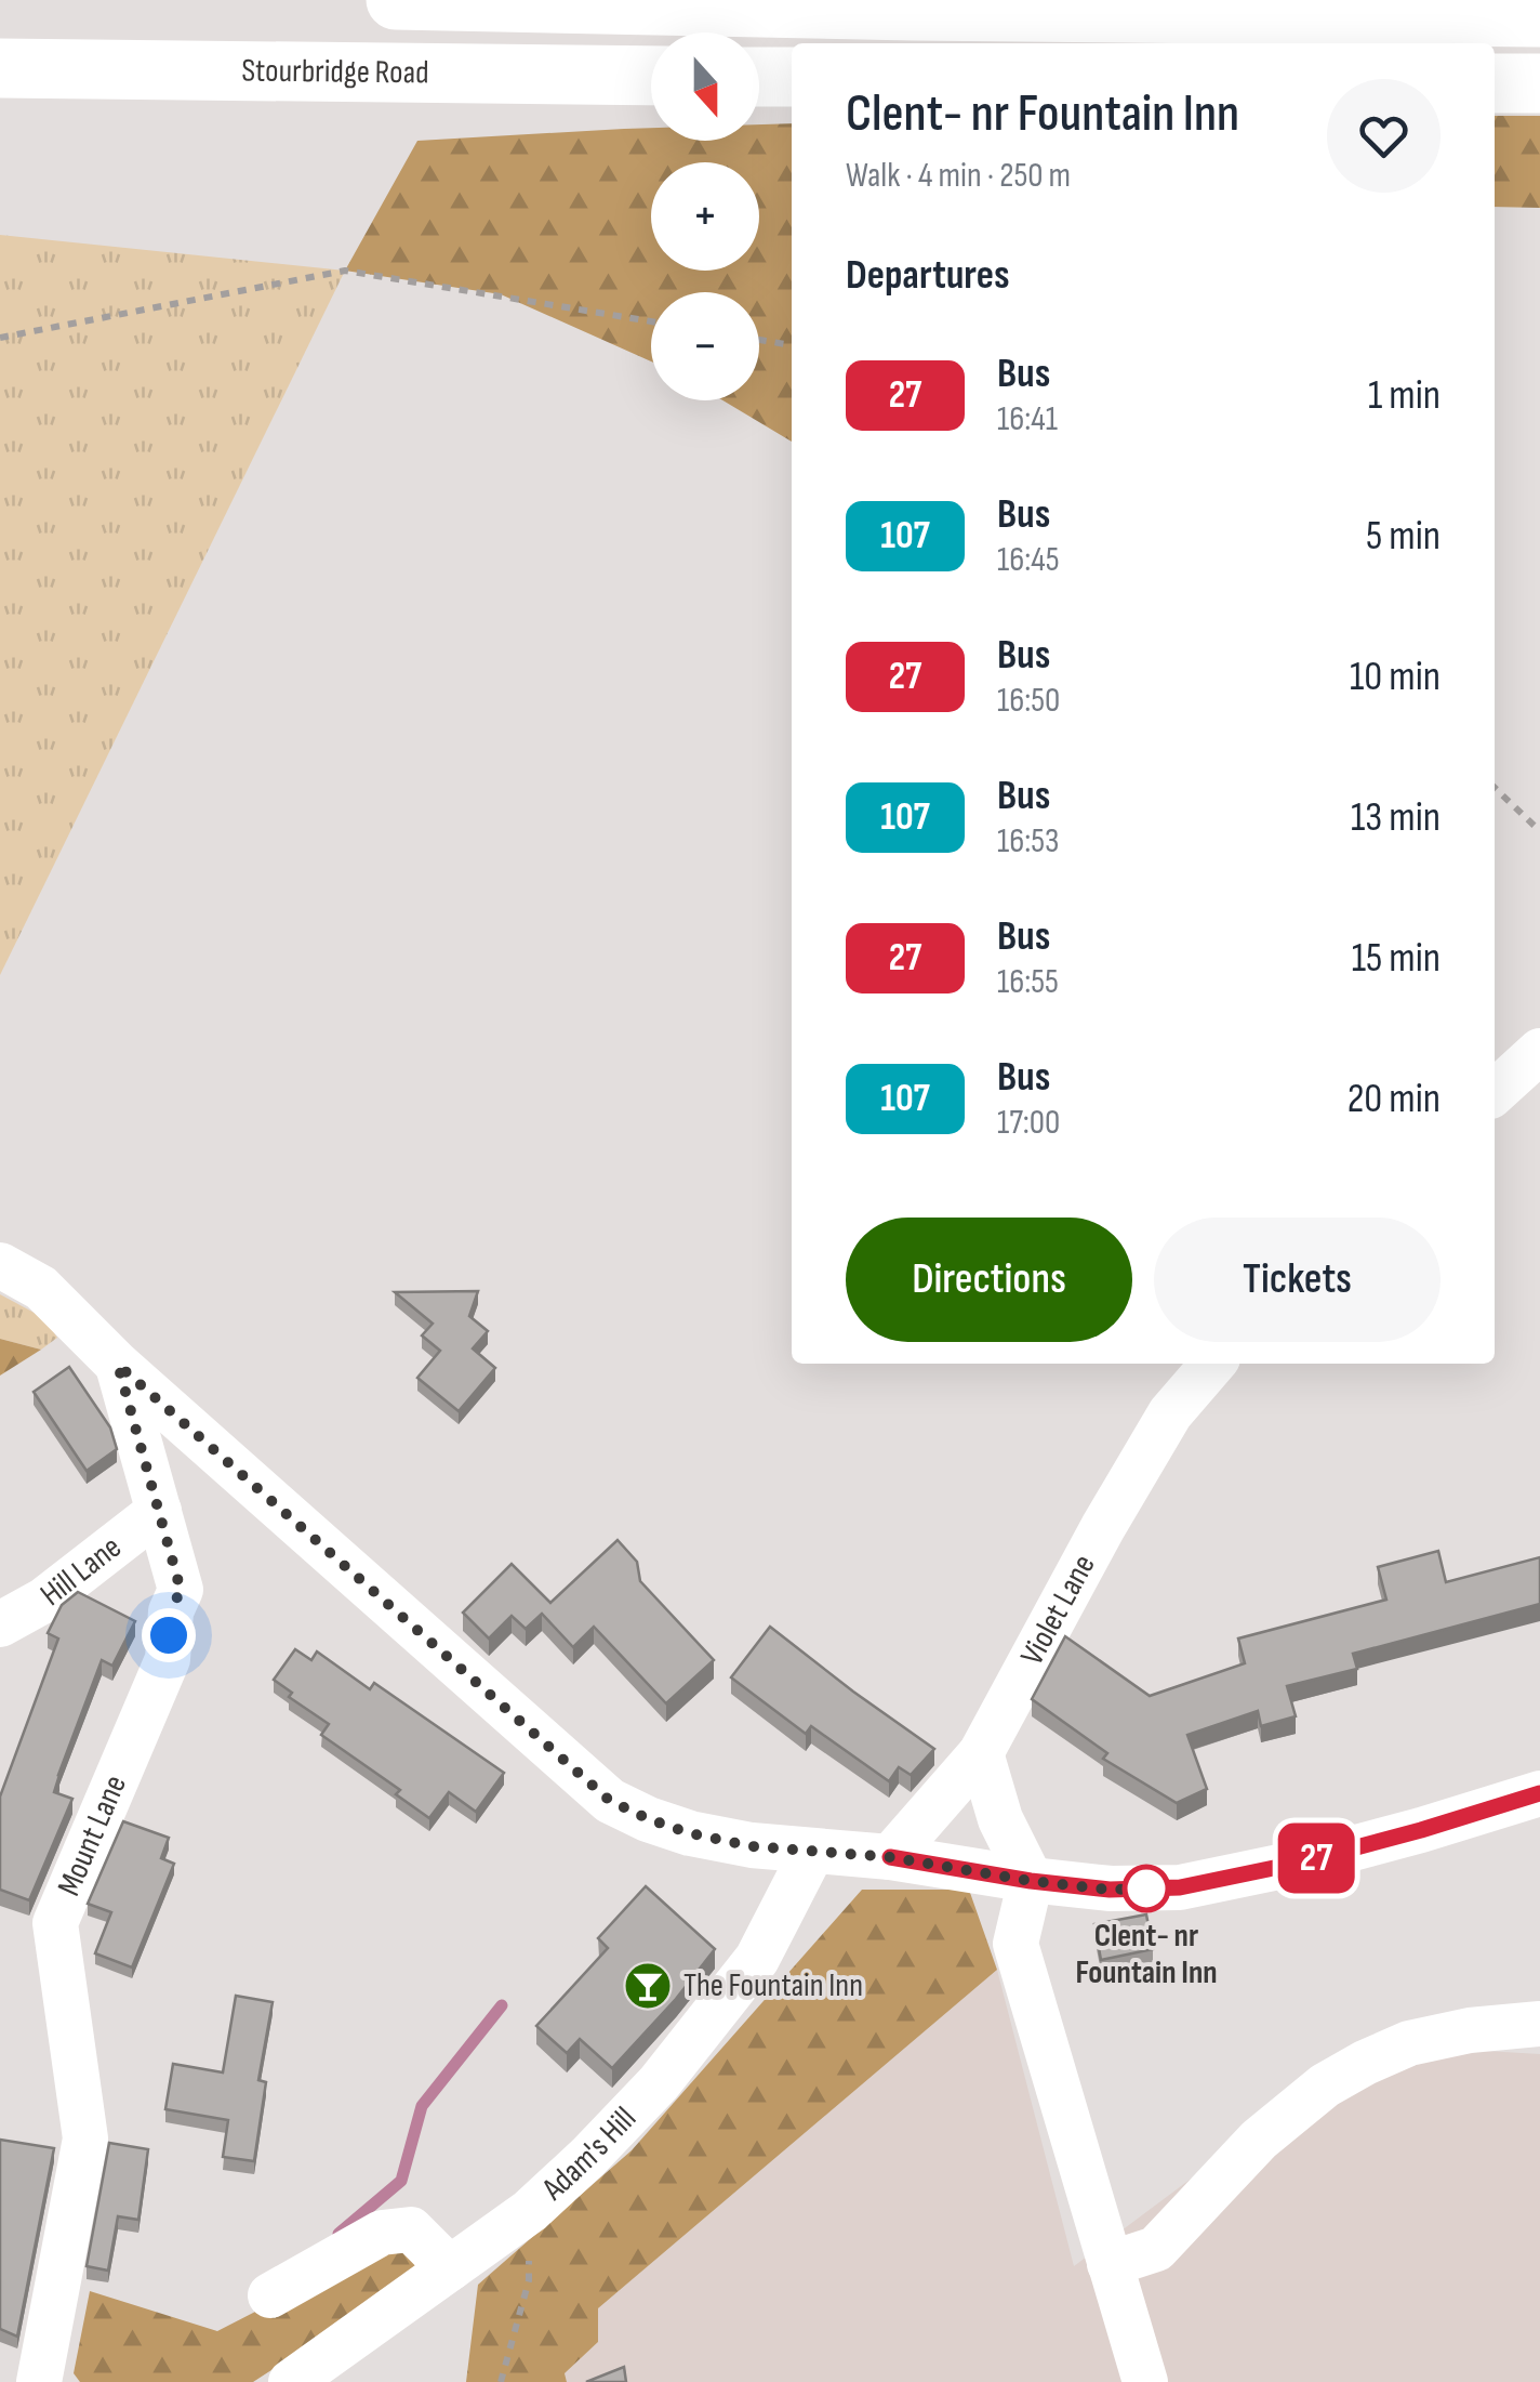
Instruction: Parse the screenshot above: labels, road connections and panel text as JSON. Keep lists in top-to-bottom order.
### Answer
{
  "streets": {
    "highway": ["Stourbridge Road"],
    "street": [
      "Hill Lane",
      "Violet Lane",
      "Mount Lane",
      "Adam's Hill"
    ]
  },
  "crossings": [
    ["Hill Lane", "Mount Lane"]
  ],
  "places": {
    "other": ["Clent- nr Fountain Inn"],
    "bar": ["The Fountain Inn"]
  },
  "lines": ["bus line 27"],
  "north": "bottom",
  "page": {
    "on_map": "27",
    "map_buttons": ["+", "−"],
    "heading": [
      ["Clent- nr Fountain Inn", "Walk · 4 min · 250 m"],
      "Departures"
    ],
    "list": [
      {
        "mark": "27",
        "name": "Bus",
        "note": "16:41",
        "value": "1 min"
      },
      {
        "mark": "107",
        "name": "Bus",
        "note": "16:45",
        "value": "5 min"
      },
      {
        "mark": "27",
        "name": "Bus",
        "note": "16:50",
        "value": "10 min"
      },
      {
        "mark": "107",
        "name": "Bus",
        "note": "16:53",
        "value": "13 min"
      },
      {
        "mark": "27",
        "name": "Bus",
        "note": "16:55",
        "value": "15 min"
      },
      {
        "mark": "107",
        "name": "Bus",
        "note": "17:00",
        "value": "20 min"
      }
    ],
    "buttons": ["Directions", "Tickets"]
  }
}
